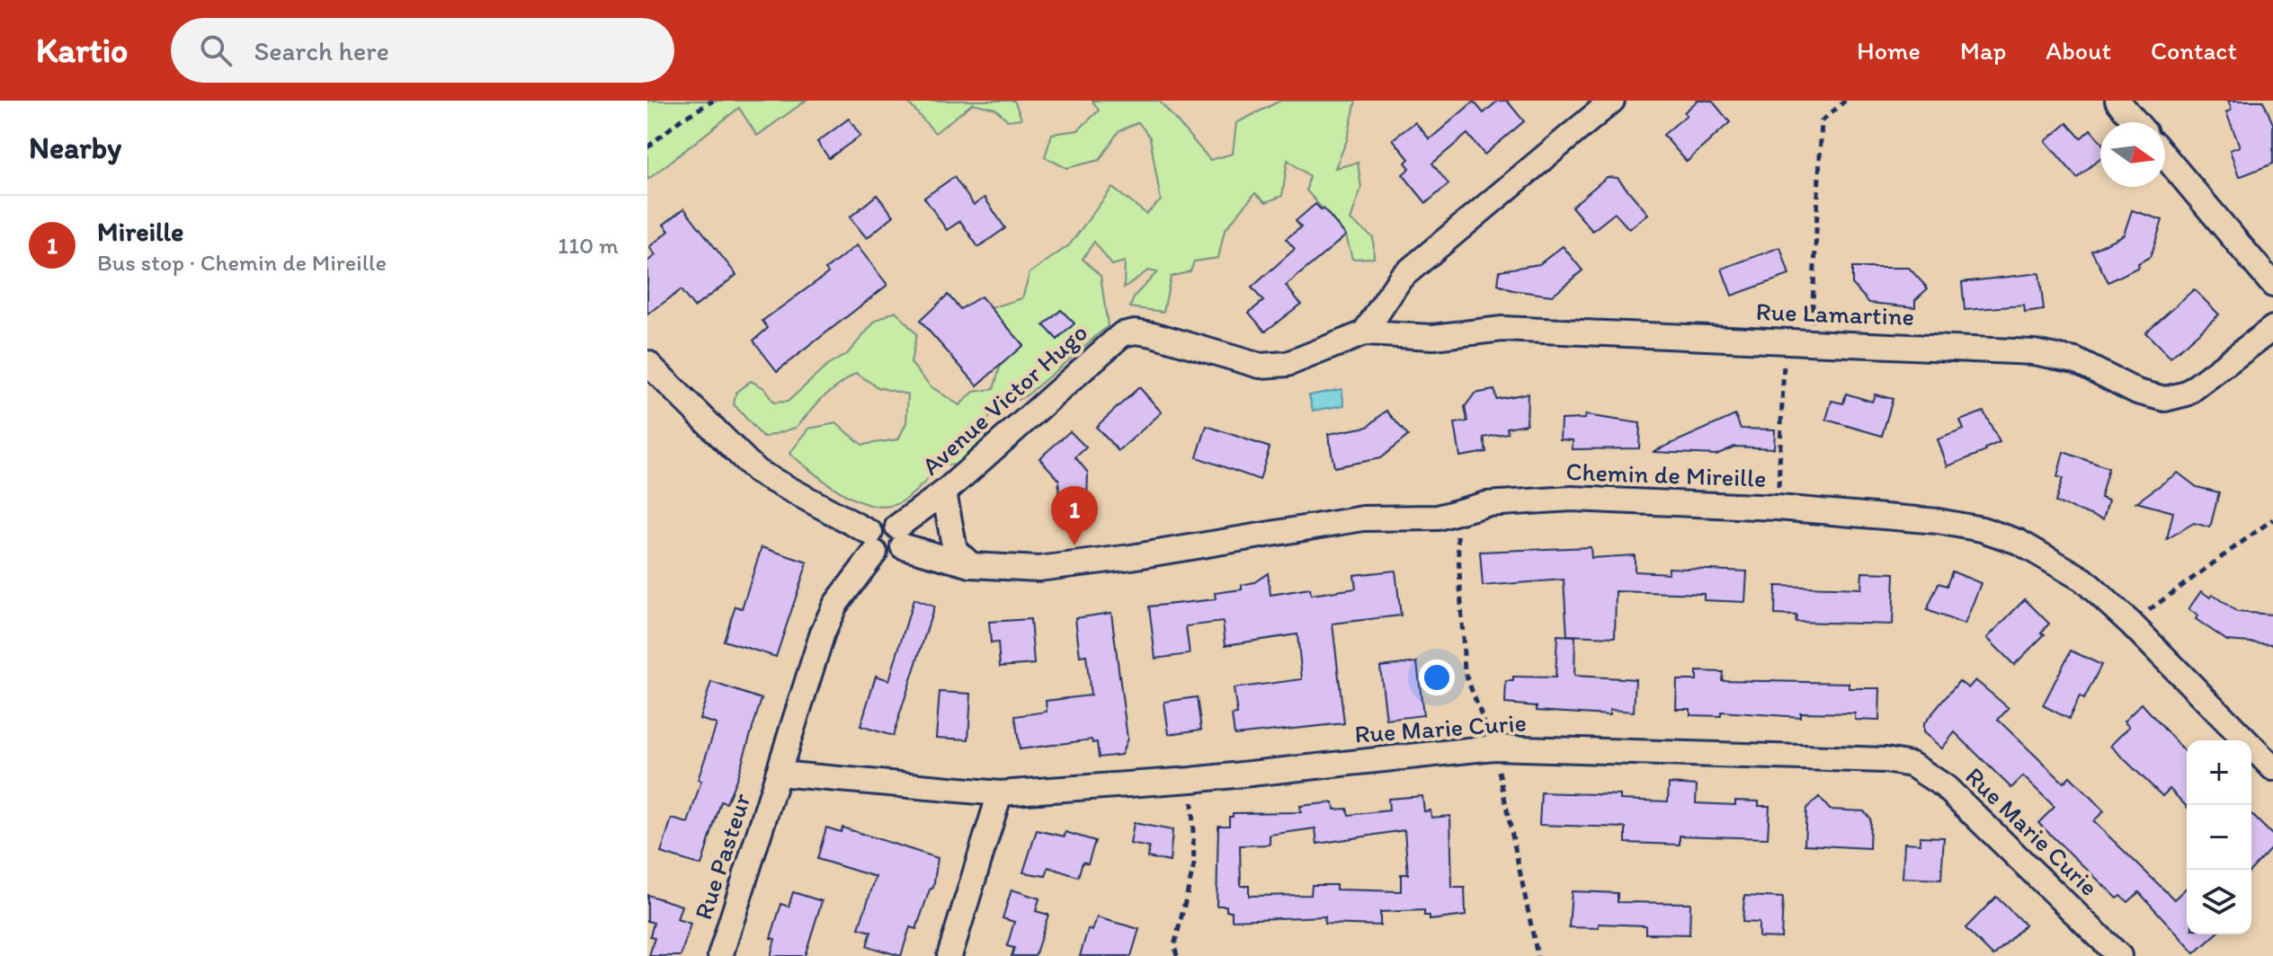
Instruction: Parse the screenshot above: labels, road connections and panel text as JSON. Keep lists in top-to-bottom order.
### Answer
{
  "streets": {
    "street": [
      "Rue Lamartine",
      "Avenue Victor Hugo",
      "Chemin de Mireille",
      "Rue Marie Curie",
      "Rue Pasteur"
    ]
  },
  "crossings": [
    ["Rue Lamartine", "Avenue Victor Hugo"],
    ["Avenue Victor Hugo", "Chemin de Mireille"],
    ["Rue Marie Curie", "Rue Pasteur"]
  ],
  "north": "right",
  "page": {
    "header": "Kartio",
    "search": "Search here",
    "nav": [
      "Home",
      "Map",
      "About",
      "Contact"
    ],
    "heading": "Nearby",
    "list": [
      {
        "mark": "1",
        "name": "Mireille",
        "note": "Bus stop · Chemin de Mireille",
        "value": "110 m"
      }
    ],
    "pins": "1",
    "map_buttons": ["+", "−"]
  }
}
